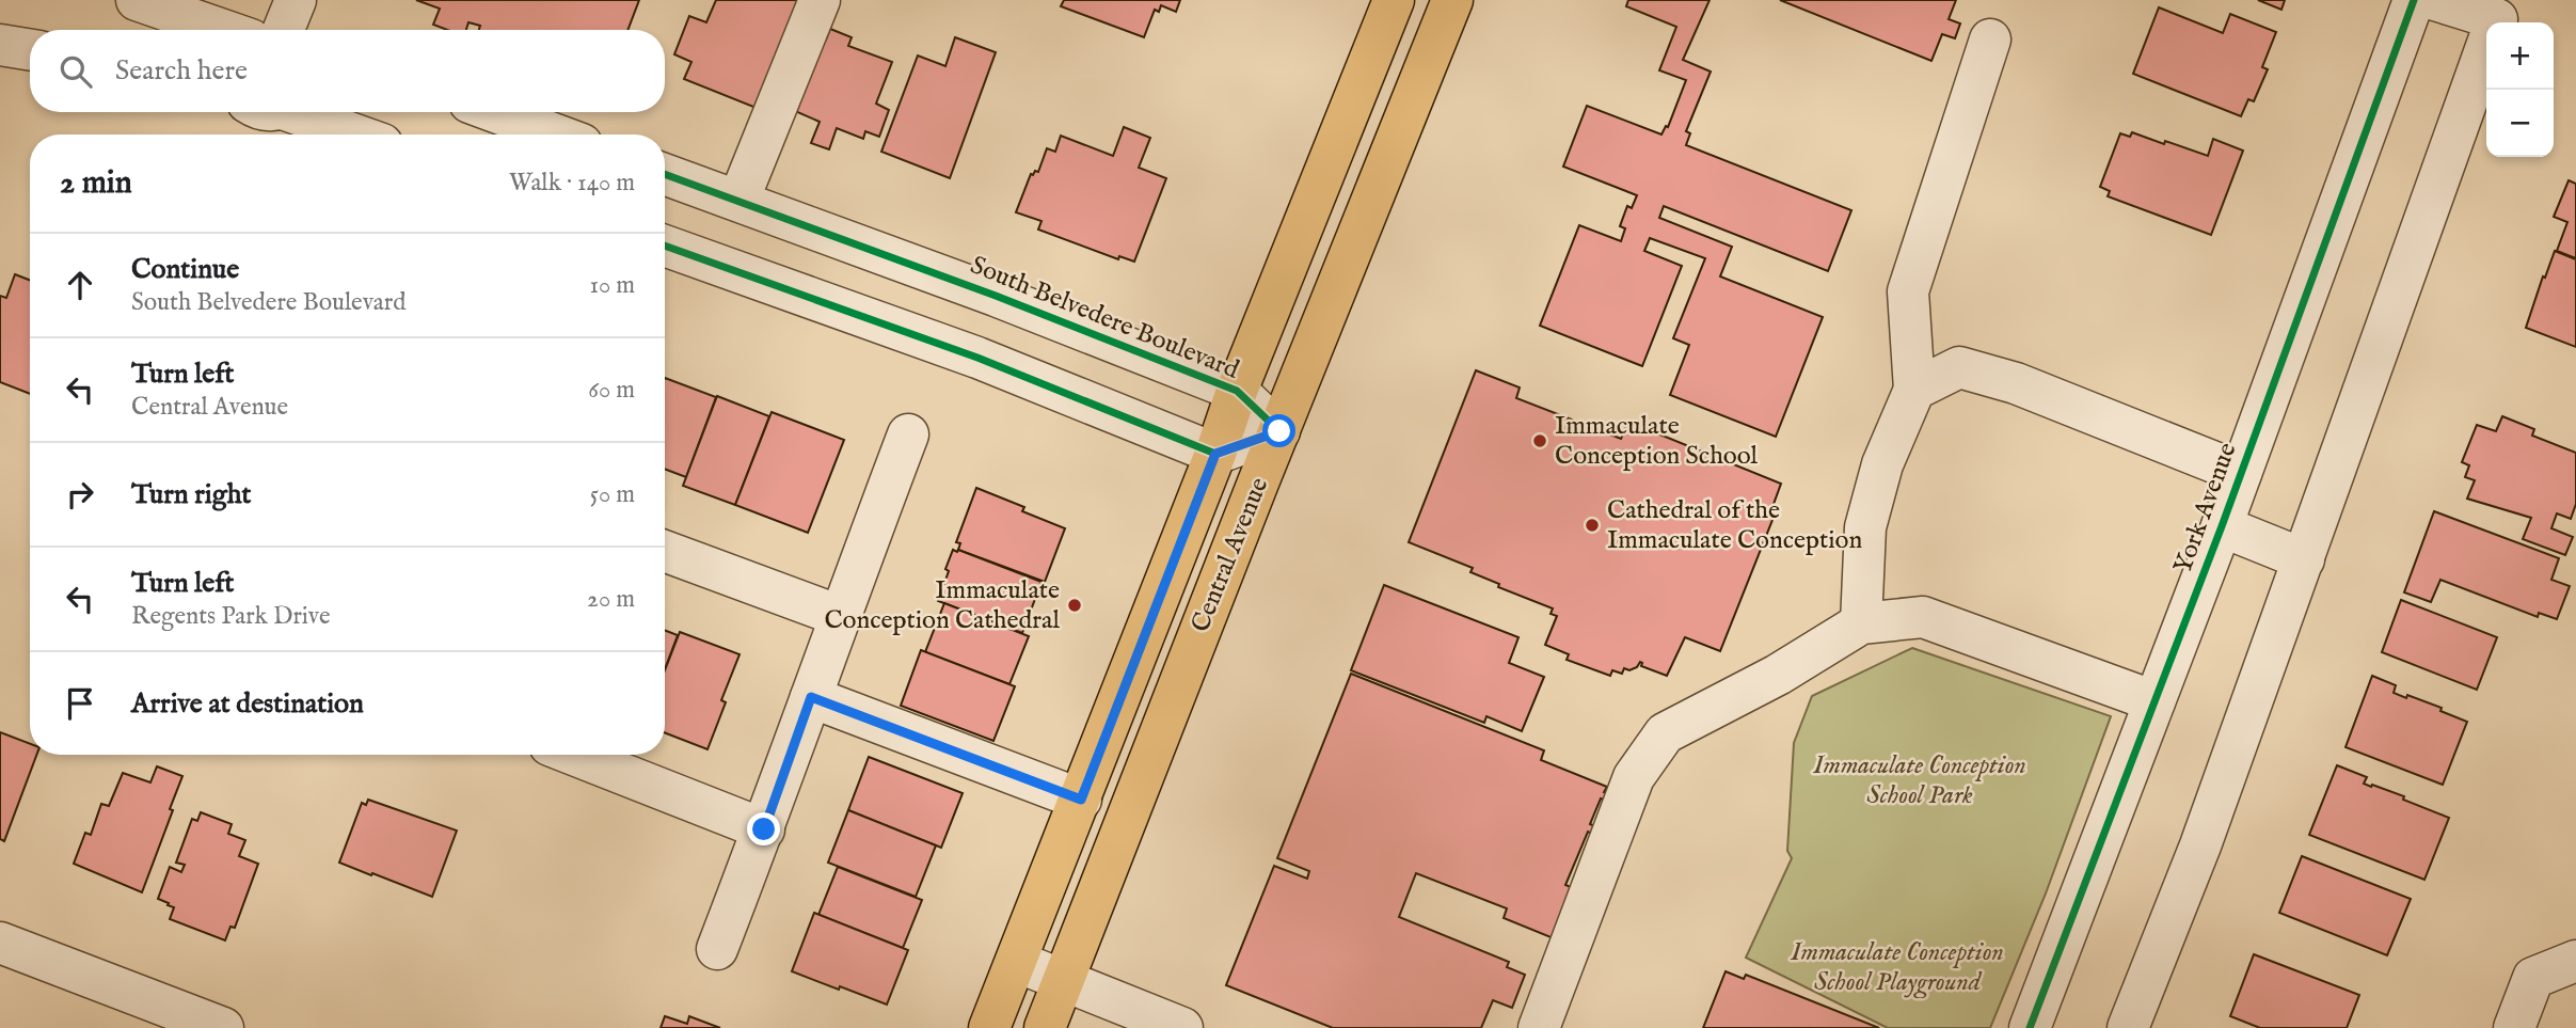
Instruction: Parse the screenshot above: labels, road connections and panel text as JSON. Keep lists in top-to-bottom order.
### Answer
{
  "streets": {
    "main road": ["Central Avenue"],
    "street": ["South Belvedere Boulevard", "York Avenue"]
  },
  "crossings": [
    ["South Belvedere Boulevard", "Central Avenue"]
  ],
  "parks": ["Immaculate Conception School Park", "Immaculate Conception School Playground"],
  "places": ["Immaculate Conception School", "Cathedral of the Immaculate Conception", "Immaculate Conception Cathedral"],
  "page": {
    "map_buttons": ["+", "−"],
    "search": "Search here",
    "heading": ["2 min", "Walk · 140 m"],
    "list": [
      ["Continue", "South Belvedere Boulevard", "10 m"],
      ["Turn left", "Central Avenue", "60 m"],
      ["Turn right", "50 m"],
      ["Turn left", "Regents Park Drive", "20 m"],
      "Arrive at destination"
    ]
  }
}
